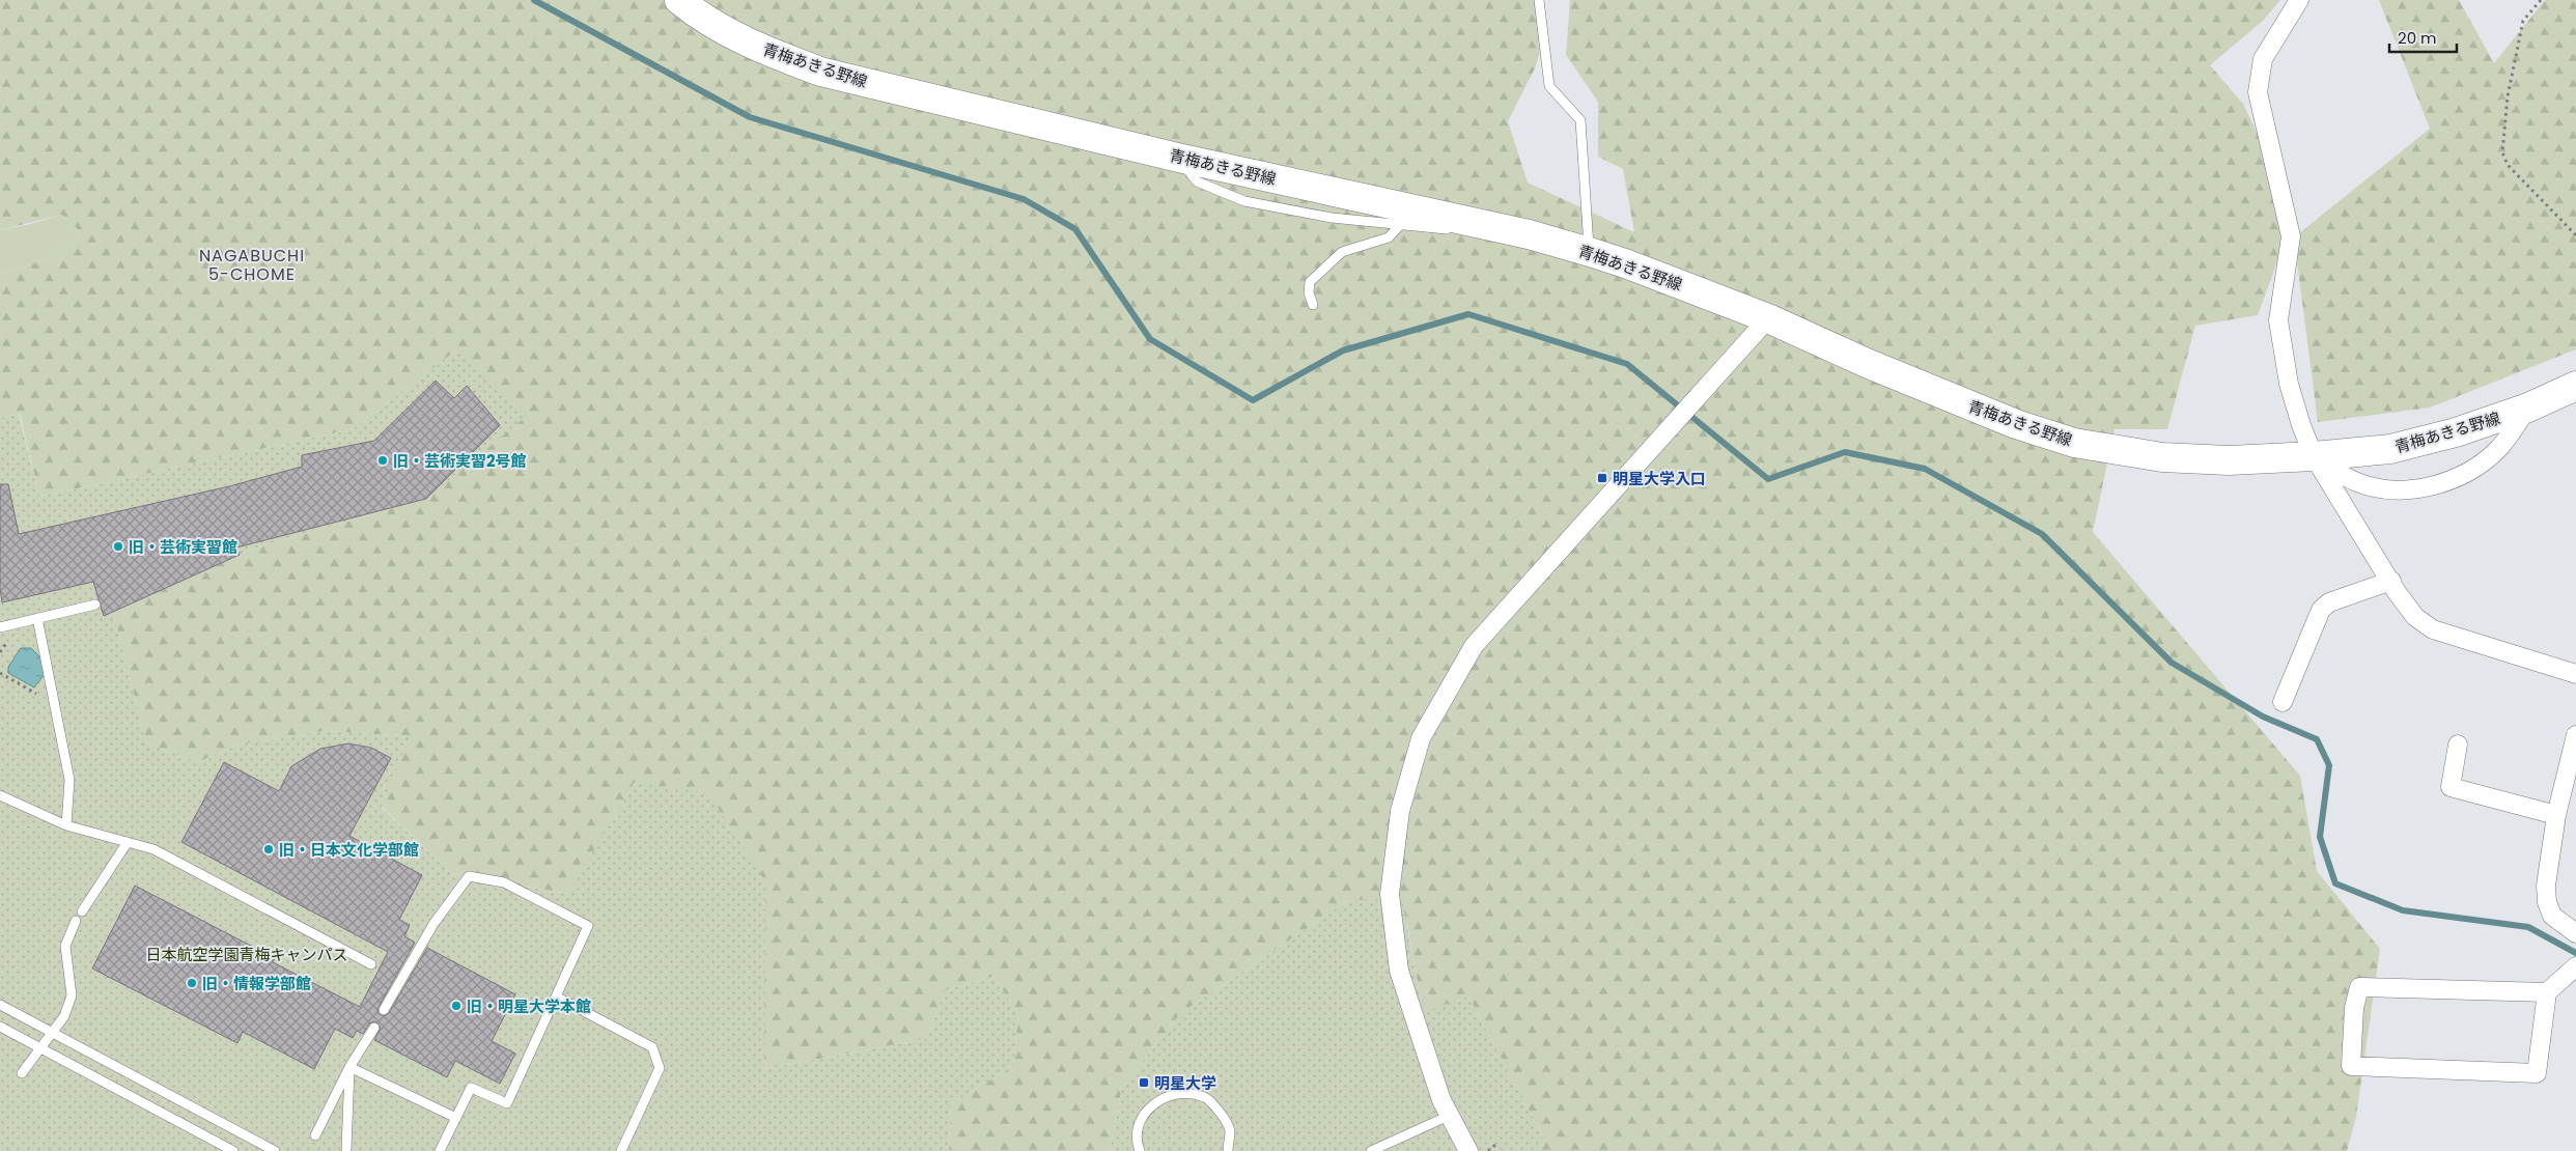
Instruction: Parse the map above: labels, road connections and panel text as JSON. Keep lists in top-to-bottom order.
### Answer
{
  "streets": {
    "main road": ["青梅あきる野線"]
  },
  "districts": ["NAGABUCHI 5-CHOME"],
  "parks": ["日本航空学園青梅キャンパス"],
  "places": {
    "other": [
      "旧・芸術実習2号館",
      "旧・芸術実習館",
      "旧・日本文化学部館",
      "旧・情報学部館",
      "旧・明星大学本館"
    ],
    "transit": ["明星大学入口", "明星大学"]
  },
  "scale_bar": "20 m"
}
